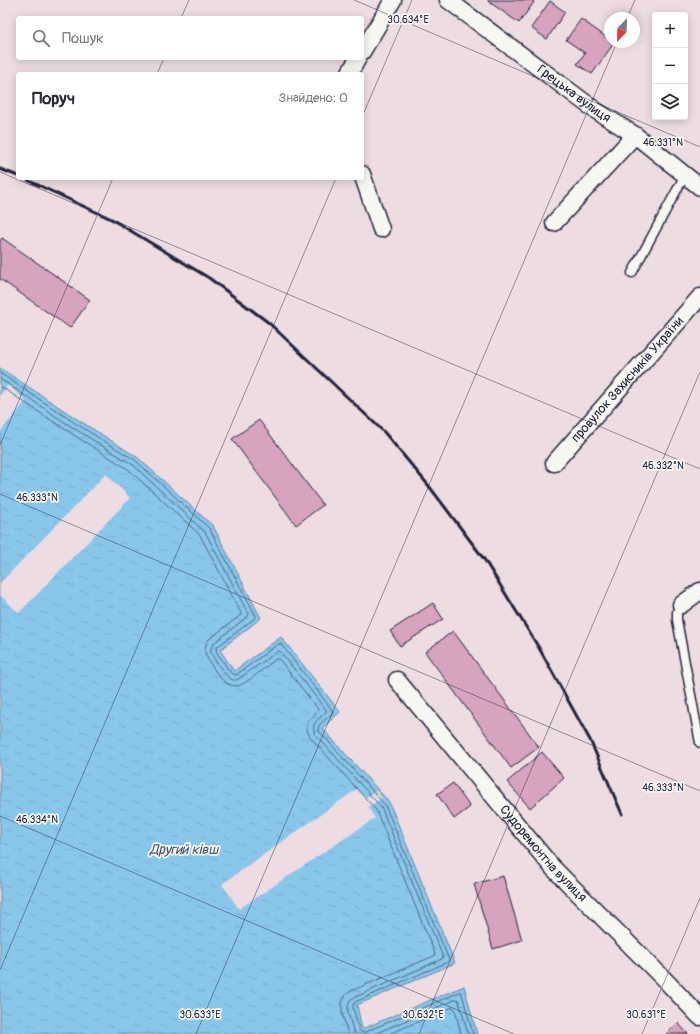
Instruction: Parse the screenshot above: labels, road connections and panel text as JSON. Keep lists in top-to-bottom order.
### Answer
{
  "streets": {
    "street": ["Грецька вулиця", "провулок Захисників України", "Судоремонтна вулиця"]
  },
  "water": ["Другий ківш"],
  "north": "bottom left",
  "page": {
    "map_buttons": ["+", "−"],
    "search": "Пошук",
    "heading": ["Поруч", "Знайдено: 0"]
  },
  "coordinates": [
    "30.634°E",
    "46.331°N",
    "46.332°N",
    "46.333°N",
    "46.334°N",
    "30.633°E",
    "30.632°E",
    "30.631°E"
  ]
}
